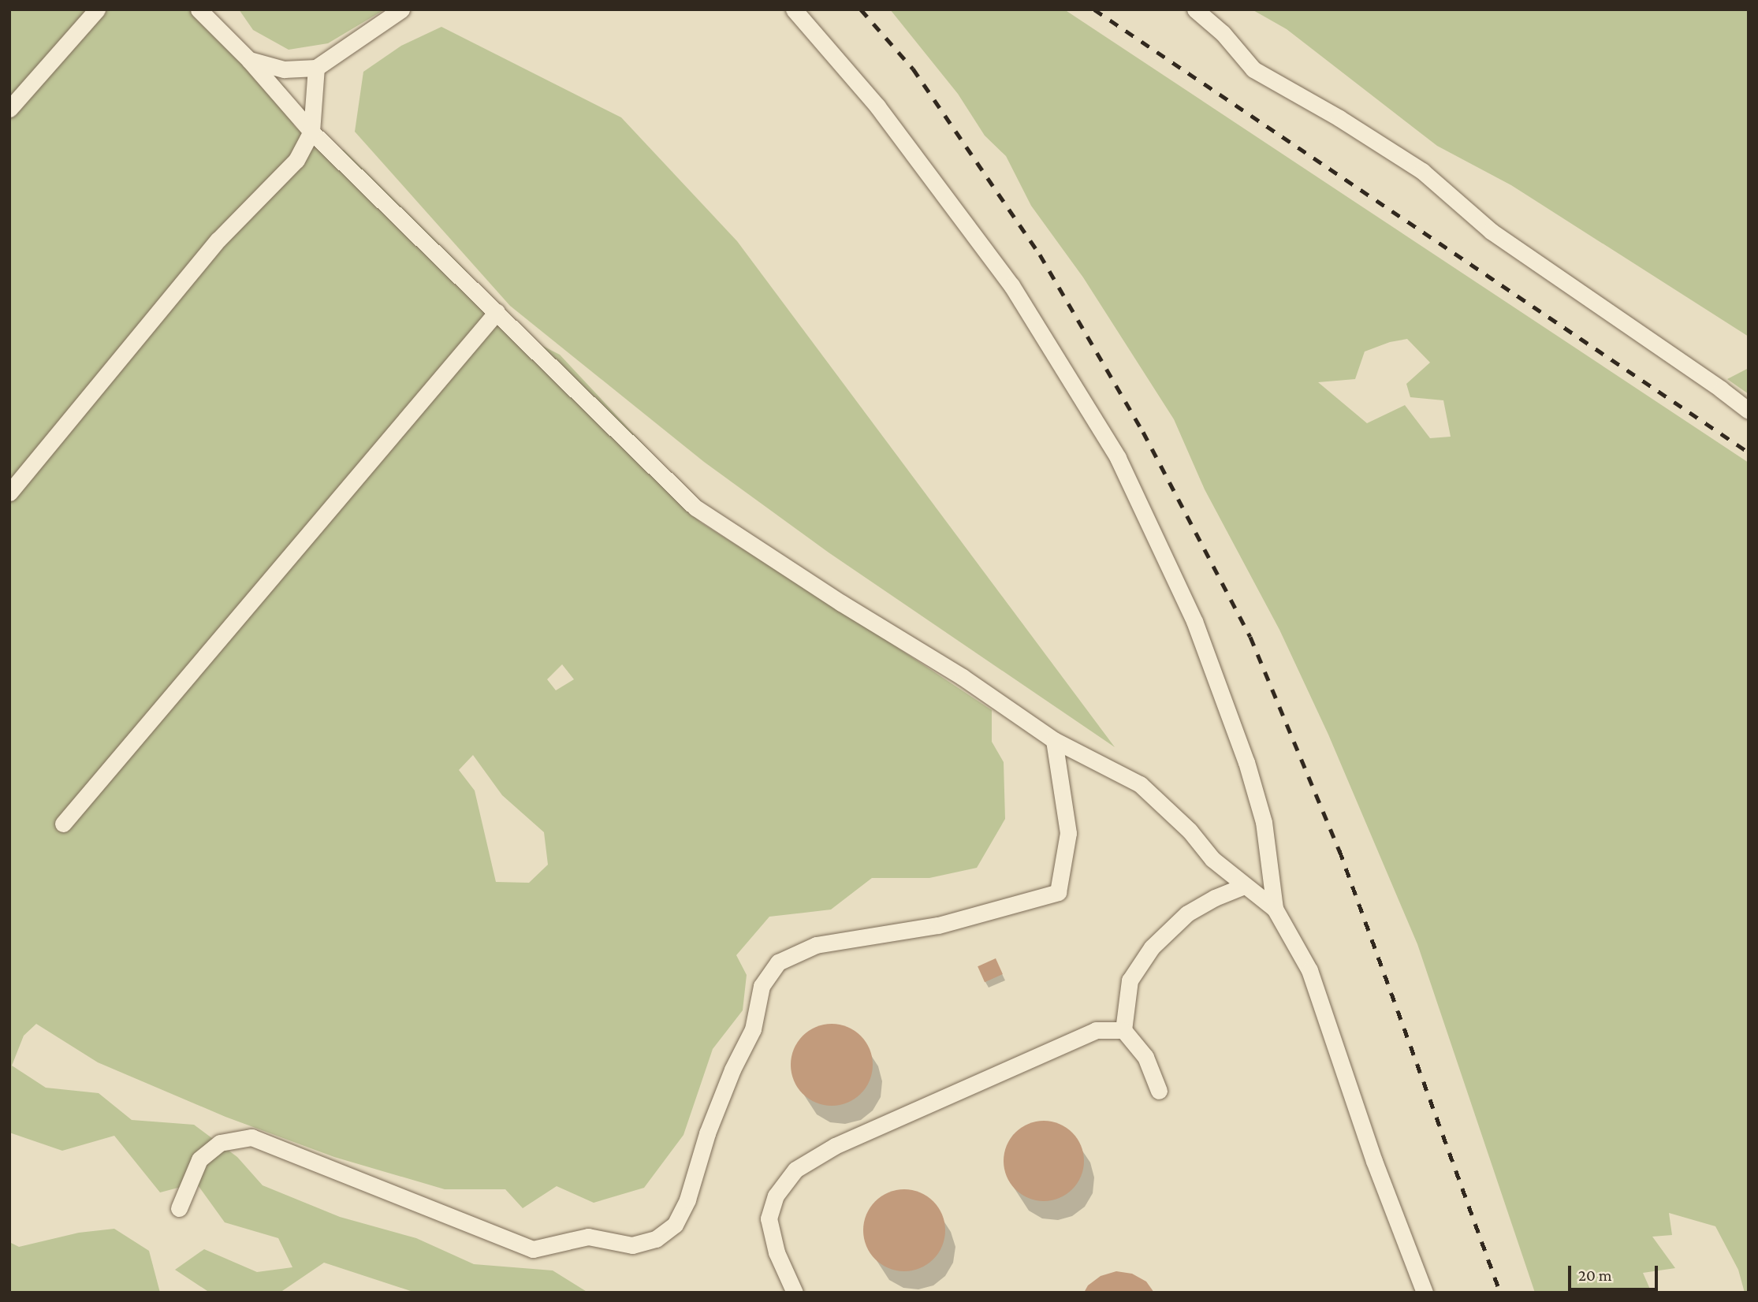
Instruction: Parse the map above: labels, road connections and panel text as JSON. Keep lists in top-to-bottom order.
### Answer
{
  "scale_bar": "20 m"
}
